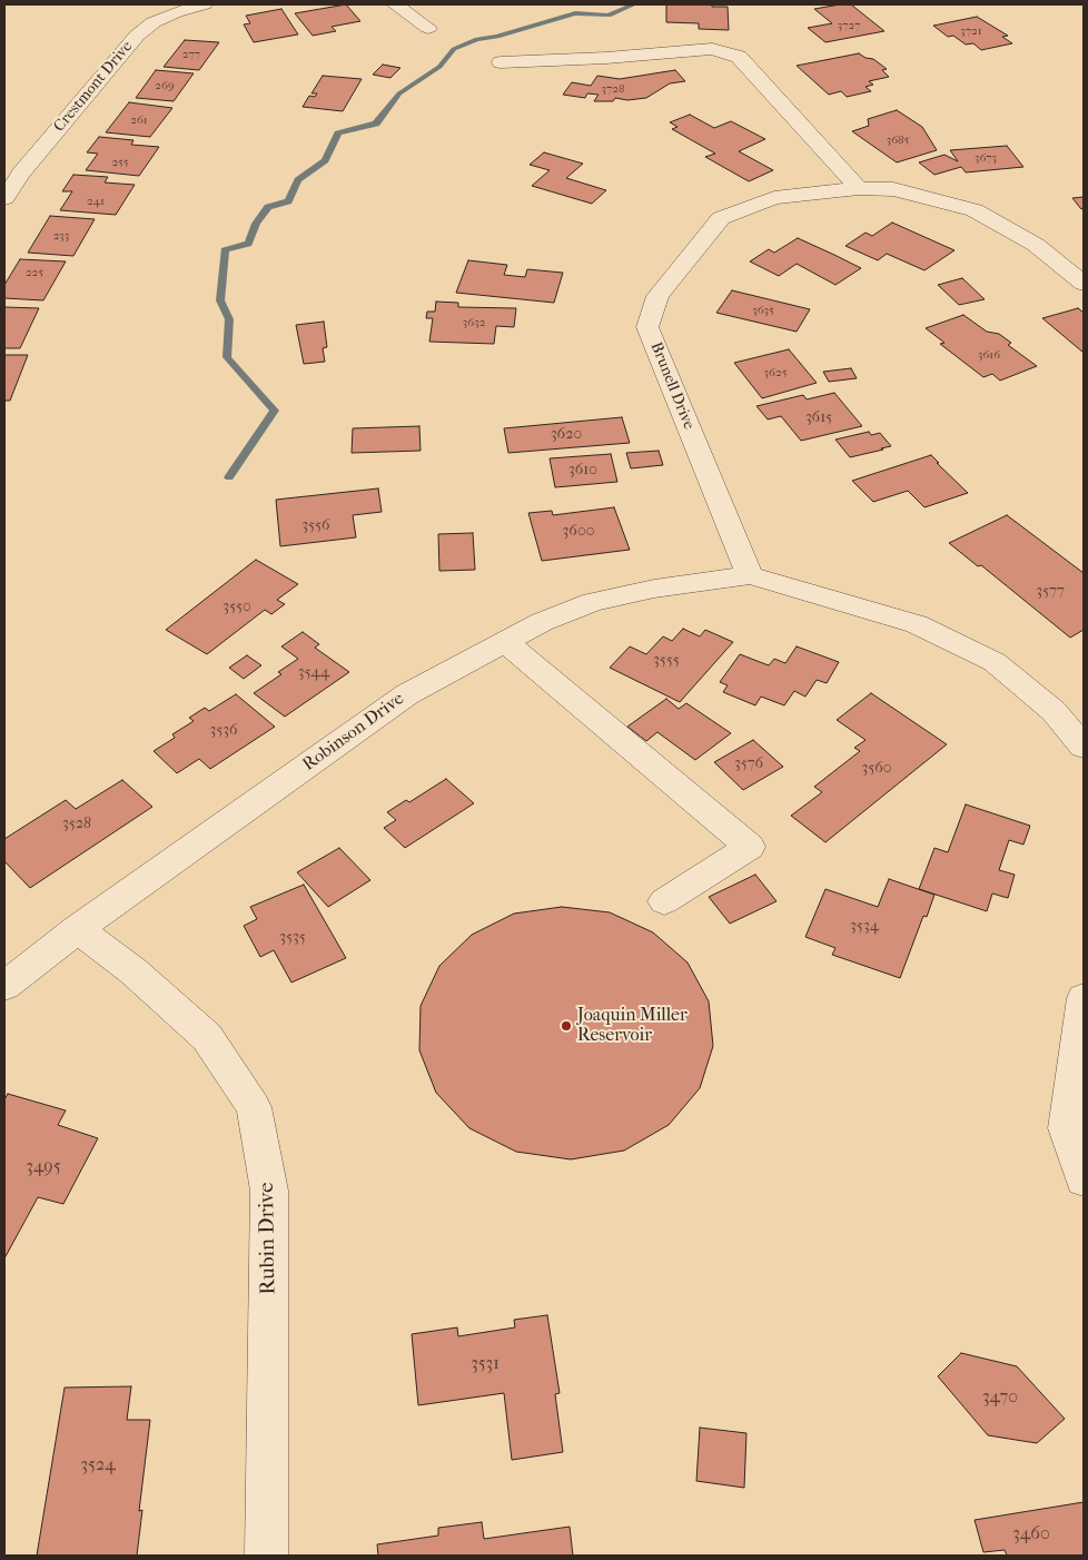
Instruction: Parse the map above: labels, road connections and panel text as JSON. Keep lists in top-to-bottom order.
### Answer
{
  "streets": {
    "street": [
      "Crestmont Drive",
      "Brunell Drive",
      "Robinson Drive",
      "Rubin Drive"
    ]
  },
  "crossings": [
    ["Brunell Drive", "Robinson Drive"],
    ["Robinson Drive", "Rubin Drive"]
  ],
  "places": ["Joaquin Miller Reservoir"],
  "house_numbers": [
    "3727",
    "3721",
    "277",
    "269",
    "3728",
    "261",
    "3685",
    "3673",
    "255",
    "241",
    "233",
    "225",
    "3635",
    "3632",
    "3616",
    "3625",
    "3615",
    "3620",
    "3610",
    "3556",
    "3600",
    "3577",
    "3550",
    "3555",
    "3544",
    "3536",
    "3576",
    "3560",
    "3528",
    "3534",
    "3535",
    "3495",
    "3531",
    "3470",
    "3524",
    "3460"
  ]
}
